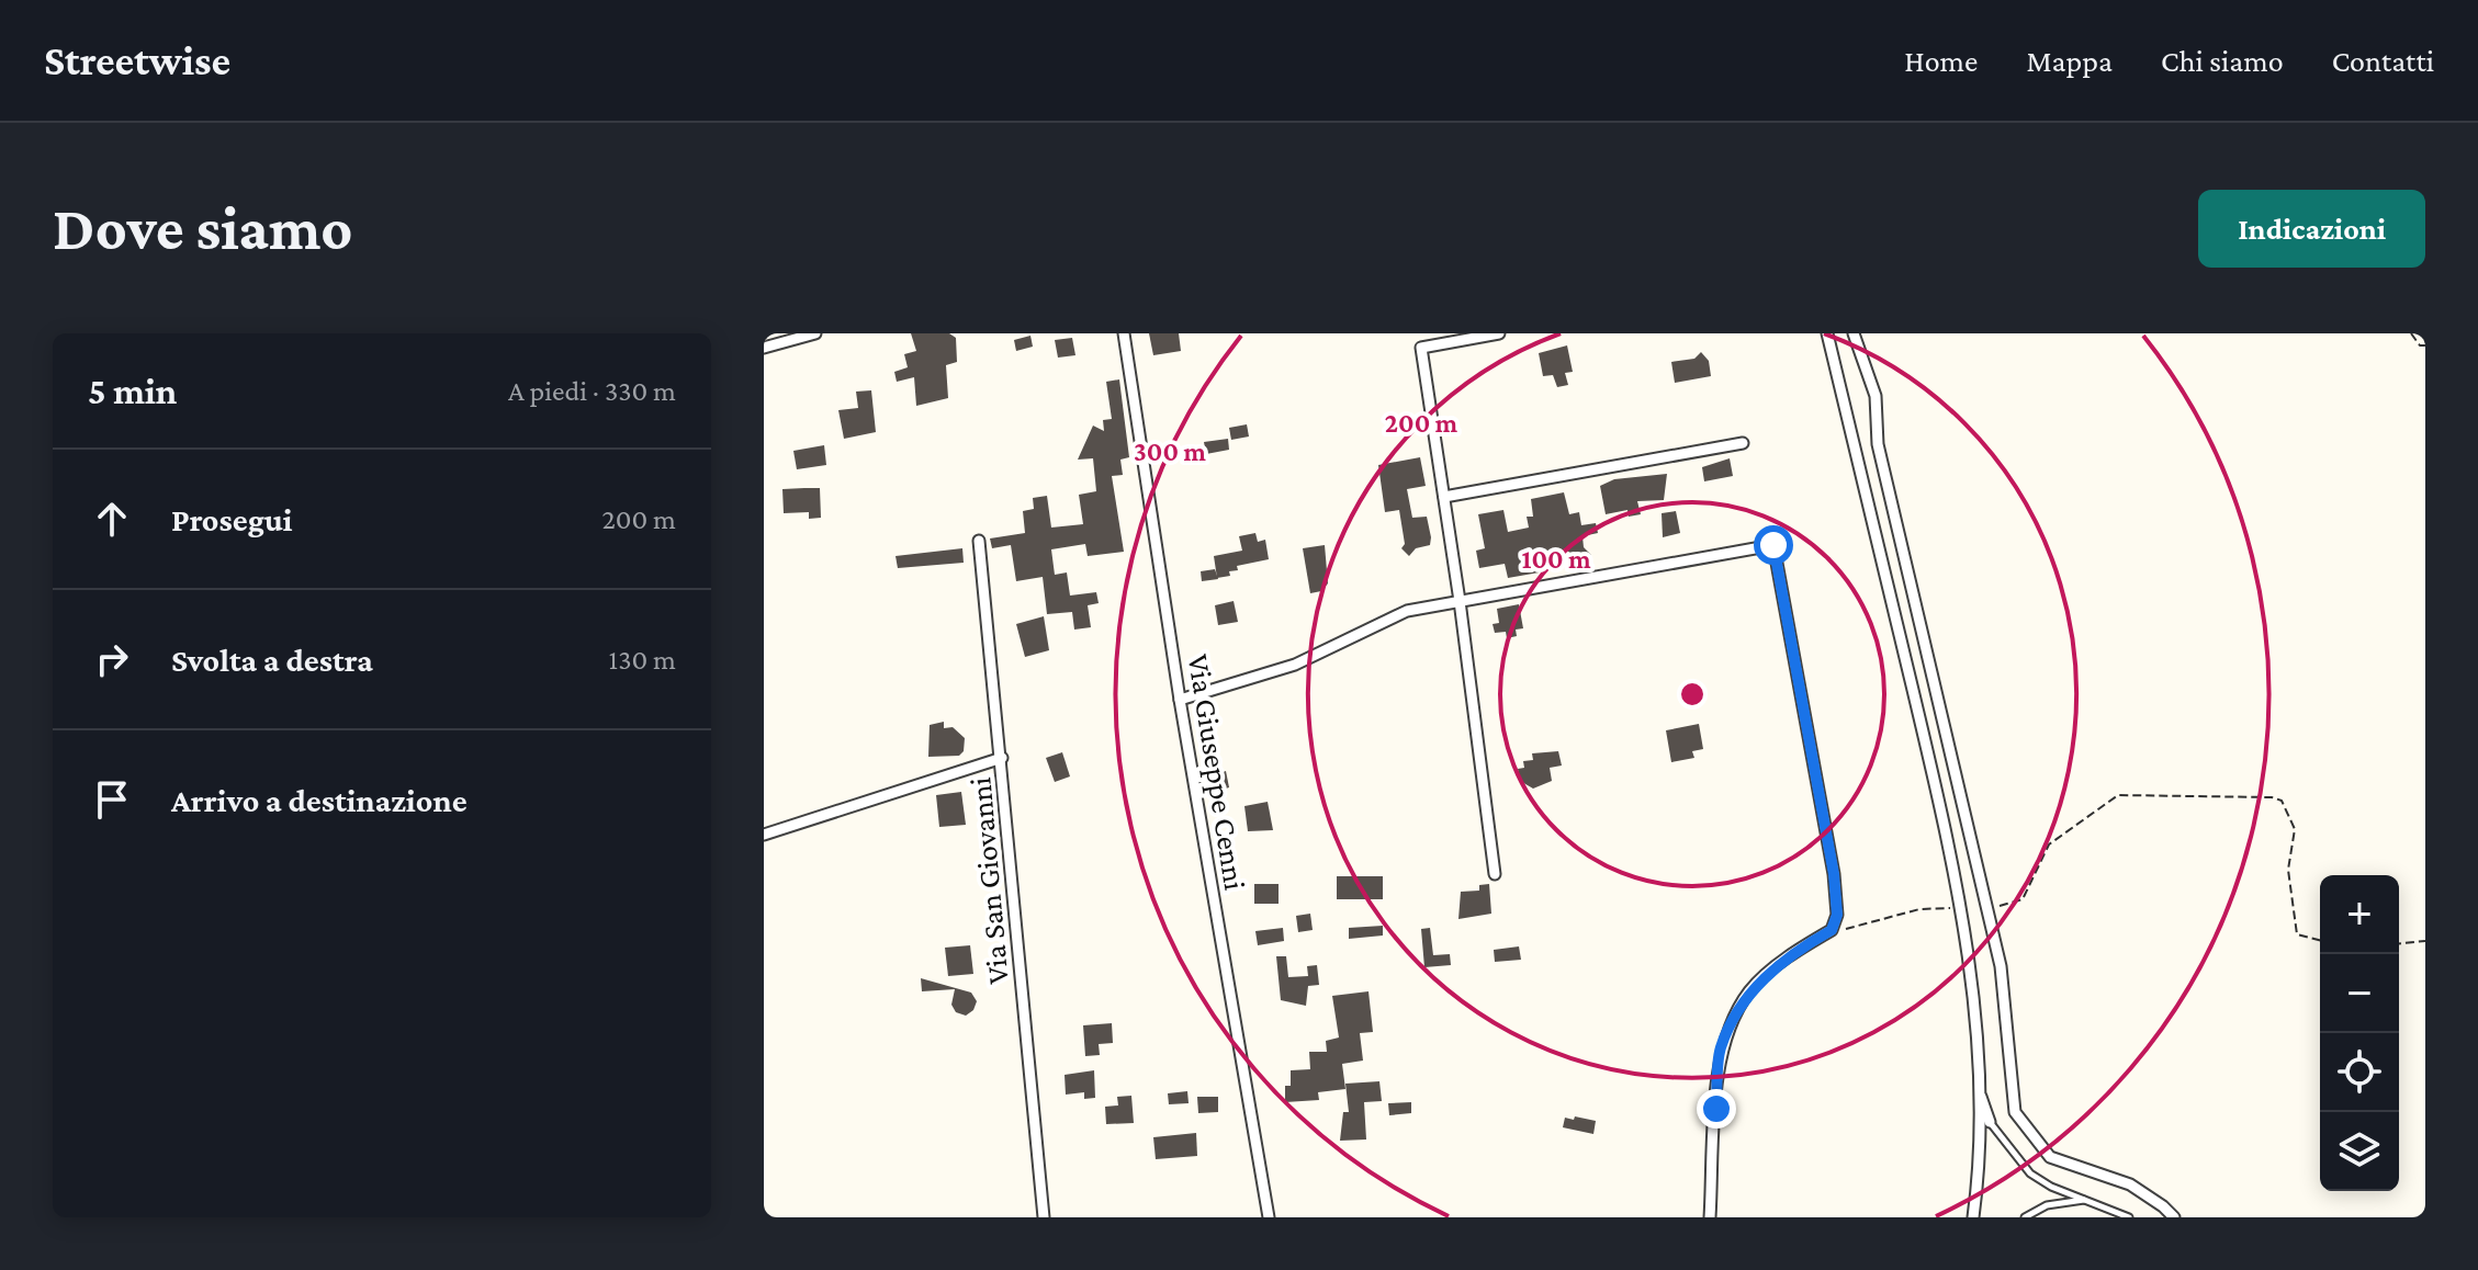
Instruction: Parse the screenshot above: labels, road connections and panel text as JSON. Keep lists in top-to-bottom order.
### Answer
{
  "streets": {
    "street": ["Via Giuseppe Cenni", "Via San Giovanni"]
  },
  "page": {
    "header": "Streetwise",
    "nav": [
      "Home",
      "Mappa",
      "Chi siamo",
      "Contatti"
    ],
    "buttons": "Indicazioni",
    "title": "Dove siamo",
    "heading": ["5 min", "A piedi · 330 m"],
    "list": [
      ["Prosegui", "200 m"],
      ["Svolta a destra", "130 m"],
      "Arrivo a destinazione"
    ],
    "map_buttons": ["+", "−"]
  },
  "rings": ["200 m", "300 m", "100 m"]
}
